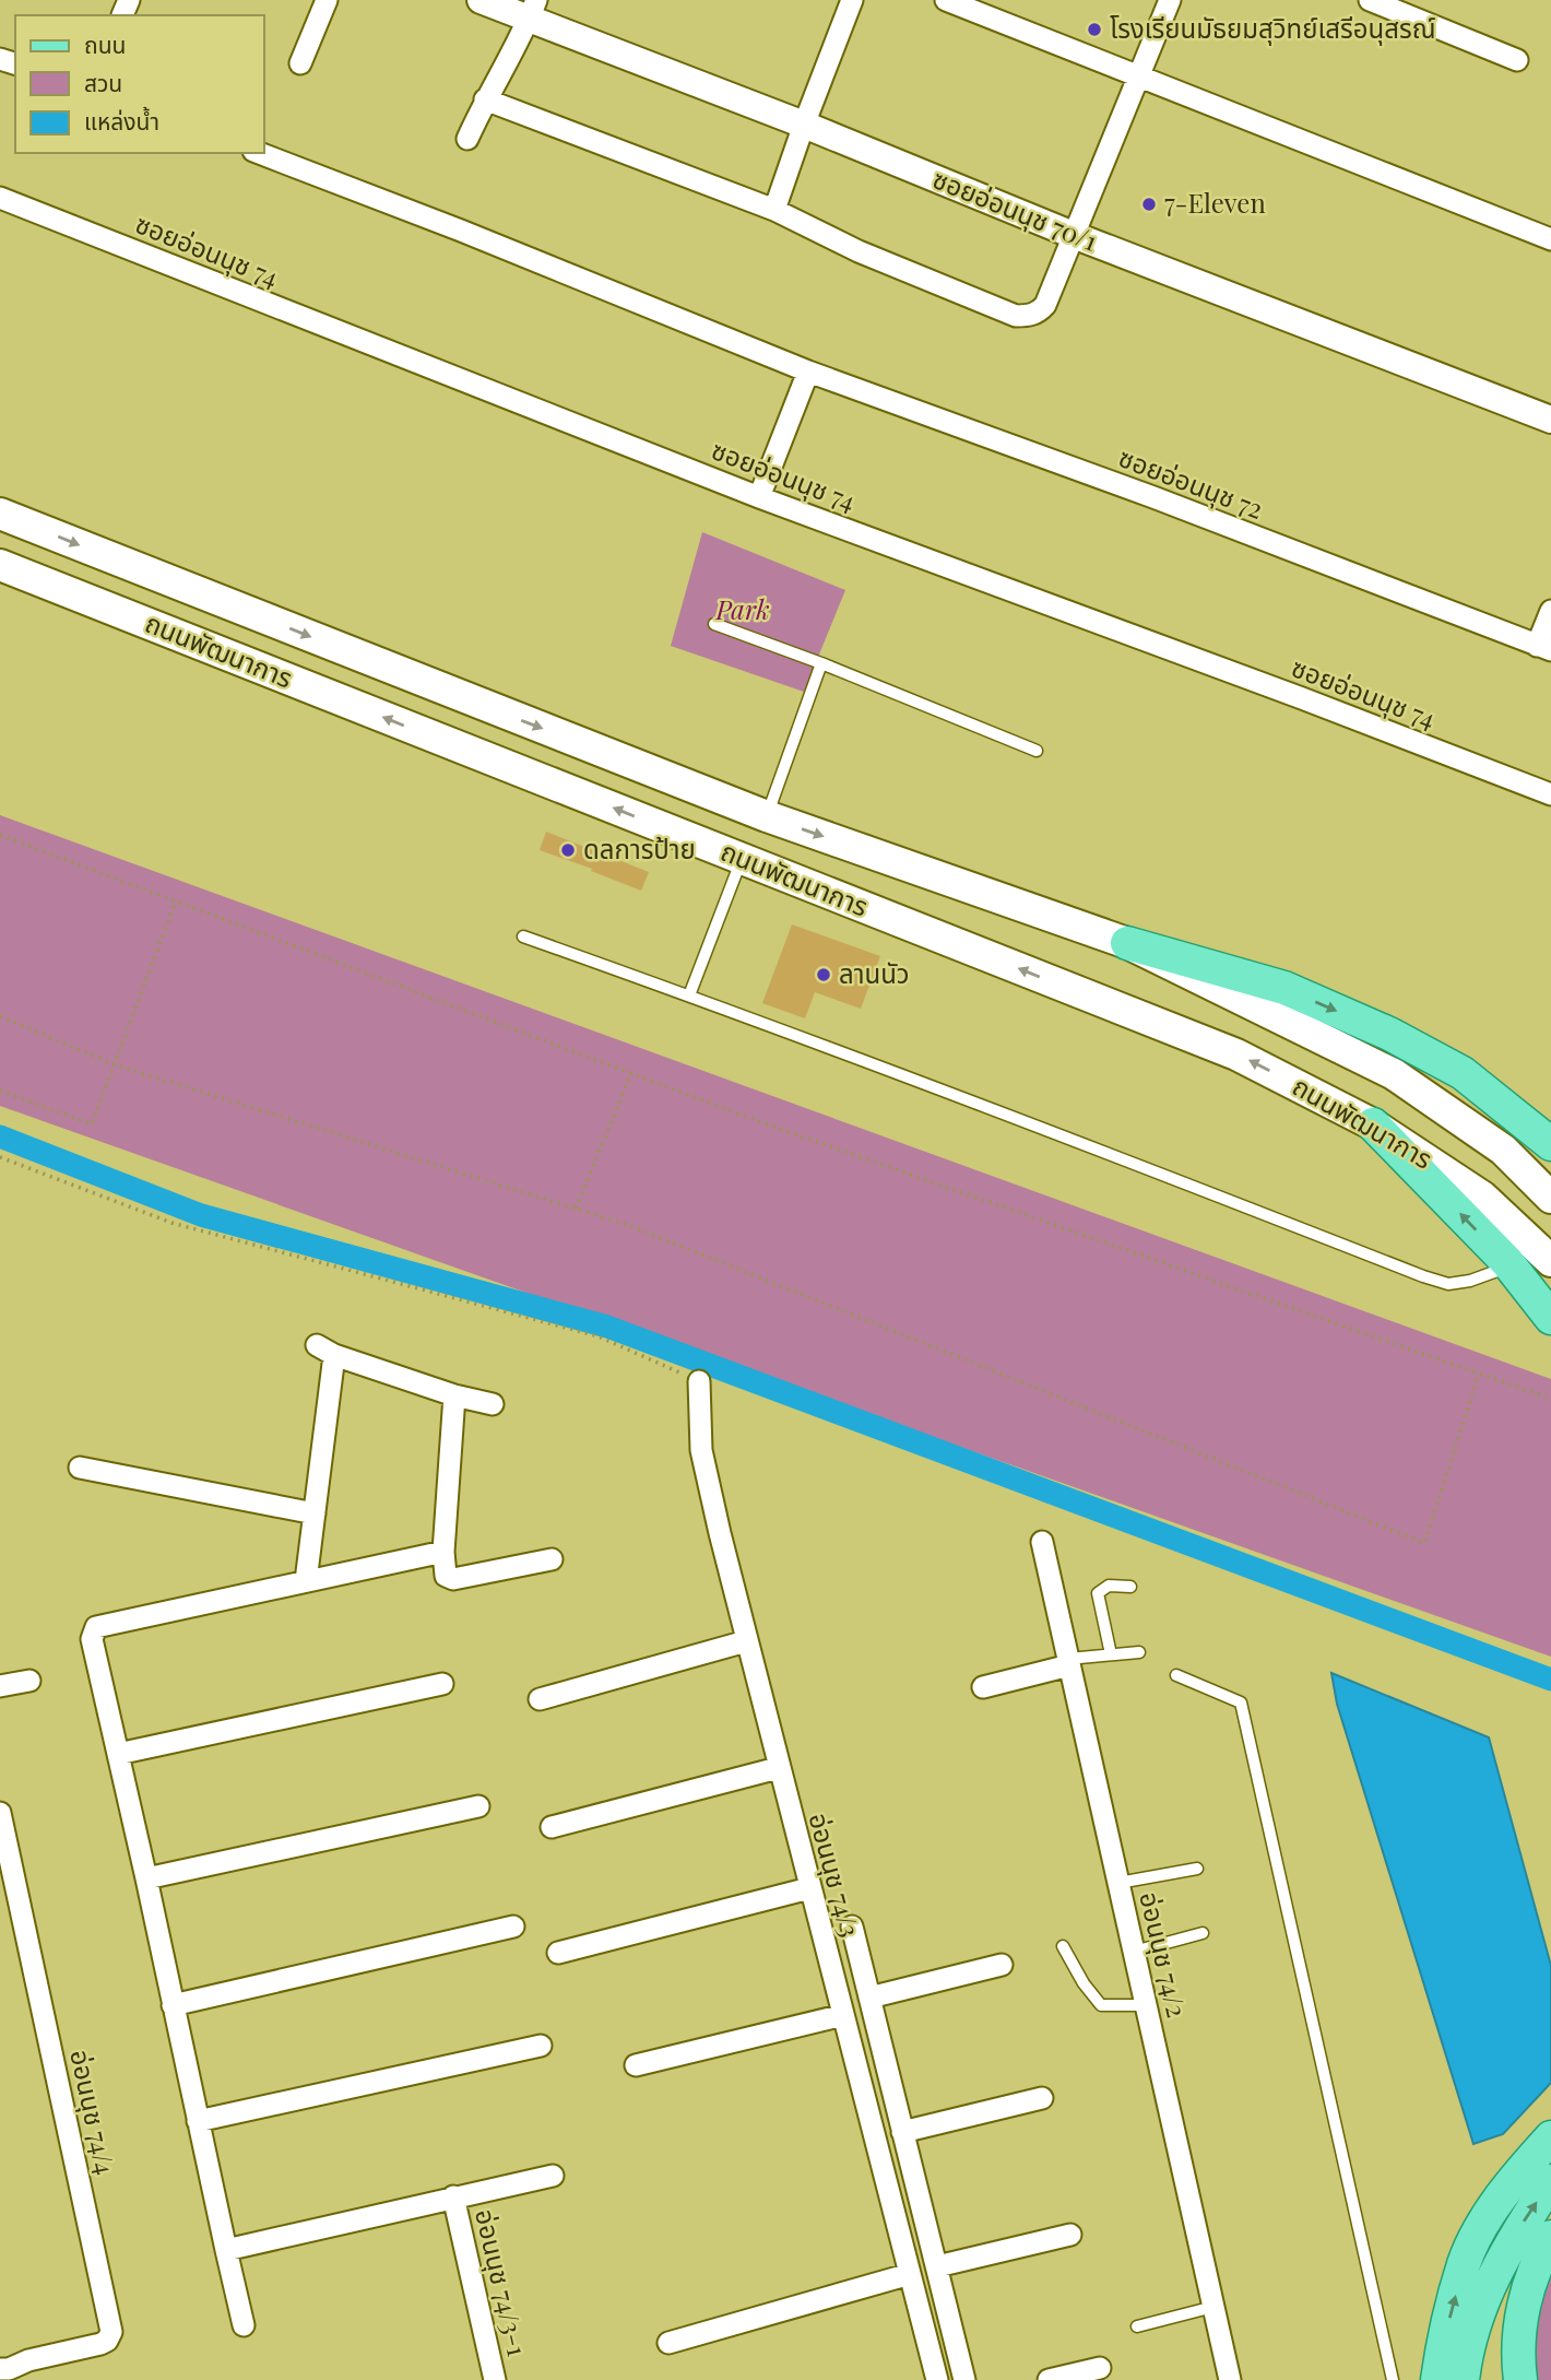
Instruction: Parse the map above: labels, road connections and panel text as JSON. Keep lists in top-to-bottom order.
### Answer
{
  "streets": {
    "main road": ["ถนนพัฒนาการ"],
    "street": [
      "ซอยอ่อนนุช 70/1",
      "ซอยอ่อนนุช 74",
      "ซอยอ่อนนุช 72",
      "อ่อนนุช 74/3",
      "อ่อนนุช 74/2",
      "อ่อนนุช 74/4",
      "อ่อนนุช 74/3-1"
    ]
  },
  "parks": ["Park"],
  "places": [
    "โรงเรียนมัธยมสุวิทย์เสรีอนุสรณ์",
    "7-Eleven",
    "ดลการป้าย",
    "ลานนัว"
  ],
  "legend": ["ถนน", "สวน", "แหล่งน้ำ"]
}
